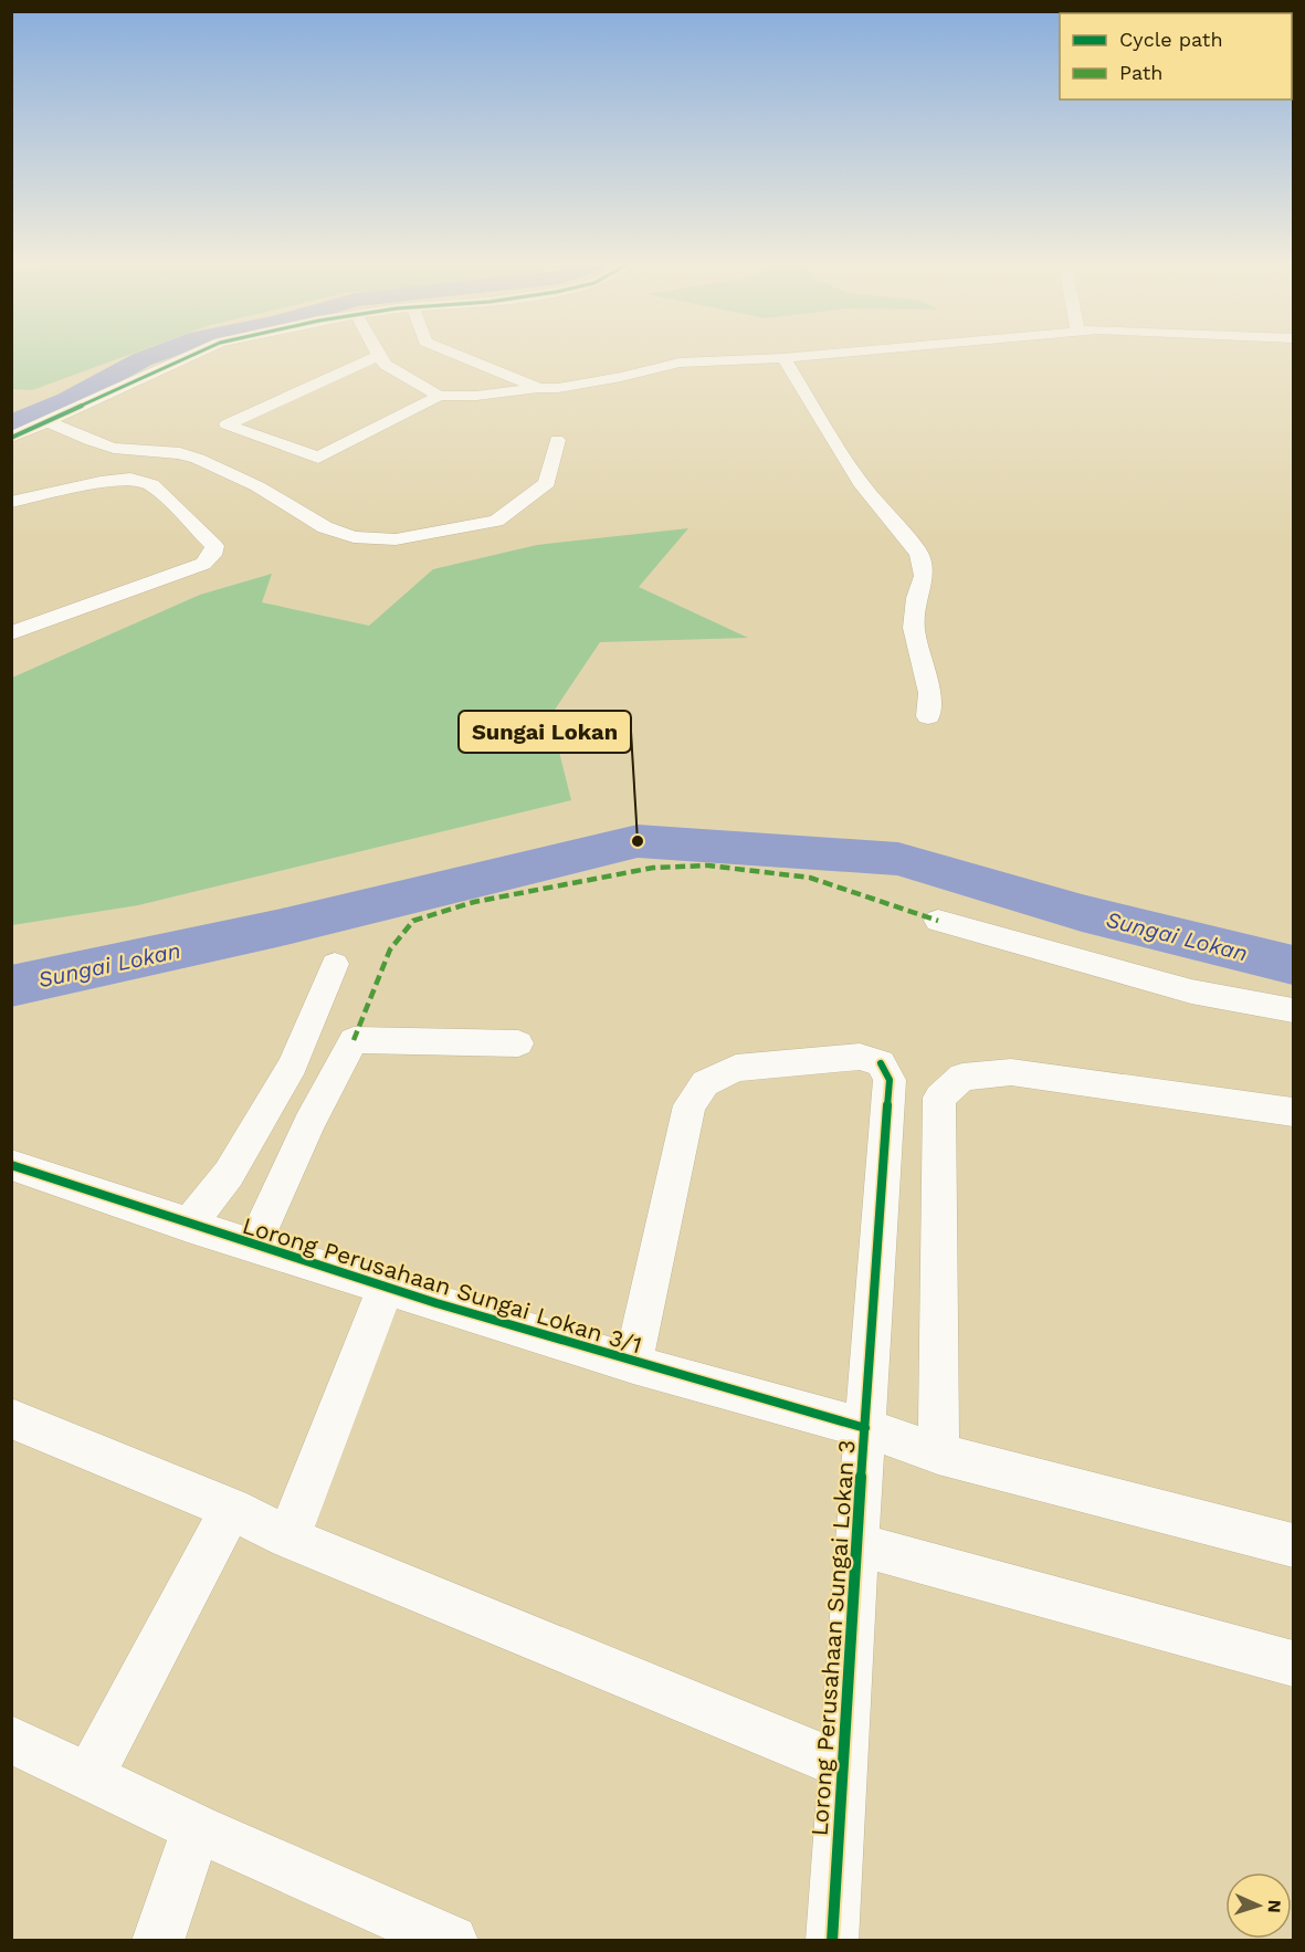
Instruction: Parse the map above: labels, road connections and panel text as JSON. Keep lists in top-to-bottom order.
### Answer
{
  "streets": {
    "street": ["Lorong Perusahaan Sungai Lokan 3/1", "Lorong Perusahaan Sungai Lokan 3"]
  },
  "crossings": [
    ["Lorong Perusahaan Sungai Lokan 3/1", "Lorong Perusahaan Sungai Lokan 3"]
  ],
  "water": ["Sungai Lokan"],
  "places": ["Sungai Lokan"],
  "legend": ["Cycle path", "Path"],
  "north": "right"
}
